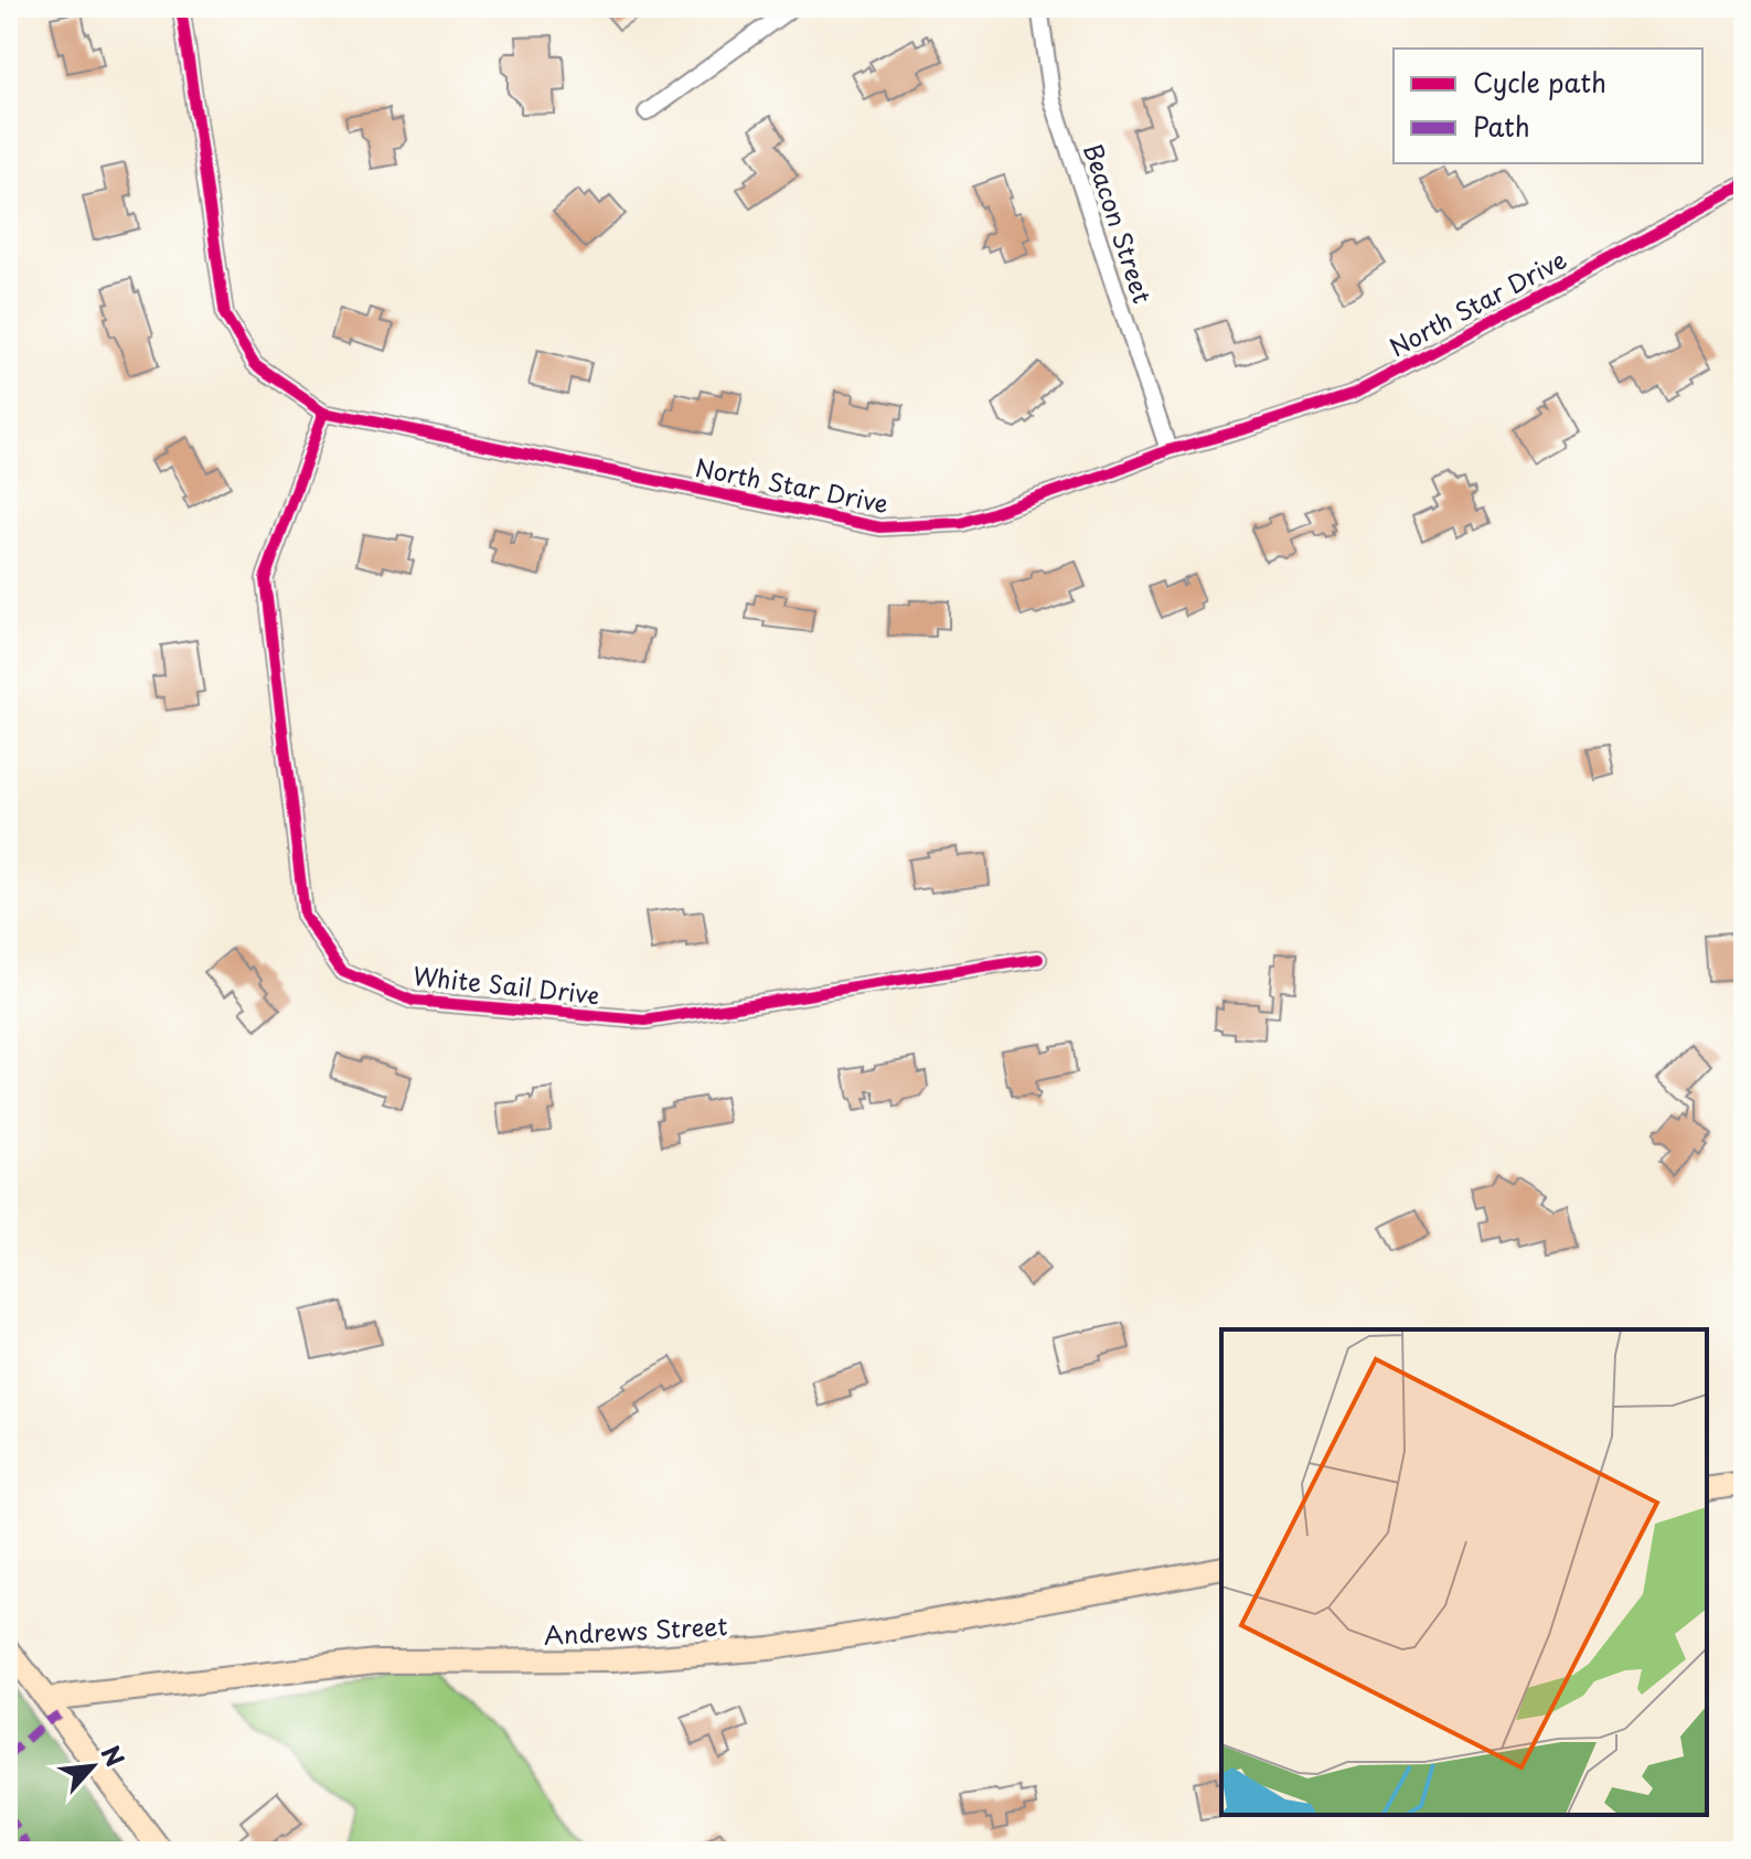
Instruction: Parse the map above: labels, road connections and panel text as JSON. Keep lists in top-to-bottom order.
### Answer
{
  "streets": {
    "street": [
      "Beacon Street",
      "North Star Drive",
      "White Sail Drive",
      "Andrews Street"
    ]
  },
  "crossings": [
    ["Beacon Street", "North Star Drive"],
    ["North Star Drive", "White Sail Drive"]
  ],
  "legend": ["Cycle path", "Path"],
  "north": "top right"
}
